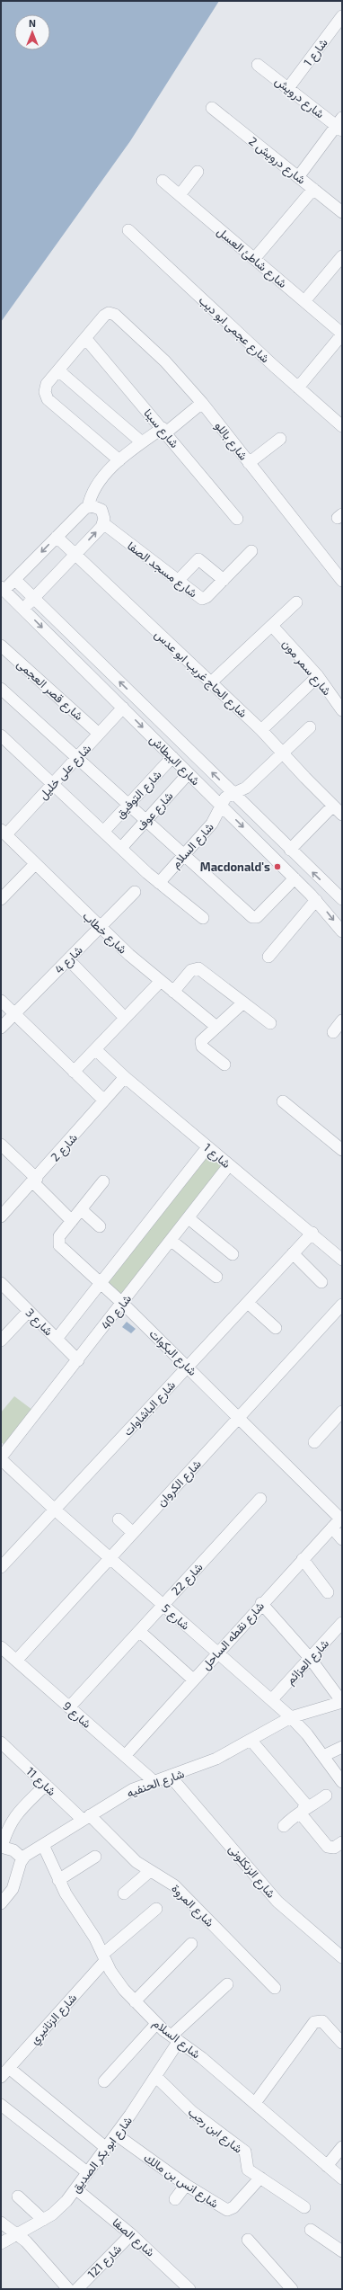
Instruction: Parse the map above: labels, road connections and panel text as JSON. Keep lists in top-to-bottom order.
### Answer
{
  "streets": {
    "street": [
      "شارع 1",
      "شارع درويش",
      "شارع درويش 2",
      "شارع شاطئ العسل",
      "شارع عجمى ابو ديب",
      "شارع سينا",
      "شارع باللو",
      "شارع مسجد الصفا",
      "شارع سمر مون",
      "شارع الحاج غريب ابو عدس",
      "شارع قصر العجمى",
      "شارع البيطاش",
      "شارع على خليل",
      "شارع التوفيق",
      "شارع عوف",
      "شارع السلام",
      "شارع خطاب",
      "شارع 4",
      "شارع 2",
      "شارع 40",
      "شارع 3",
      "شارع البكوات",
      "شارع الباشاوات",
      "شارع الكروان",
      "شارع 22",
      "شارع 5",
      "شارع نقطه الساحل",
      "شارع العزائم",
      "شارع 9",
      "شارع 11",
      "شارع الحنفيه",
      "شارع الزنكلونى",
      "شارع المروة",
      "شارع الزنانيري",
      "شارع ابن رجب",
      "شارع ابو بكر الصديق",
      "شارع انس بن مالك",
      "شارع الصفا",
      "شارع 121"
    ]
  },
  "crossings": [
    ["شارع 1", "شارع درويش"],
    ["شارع 1", "شارع 2"],
    ["شارع 1", "شارع 40"],
    ["شارع 1", "شارع الباشاوات"],
    ["شارع سينا", "شارع باللو"],
    ["شارع الحاج غريب ابو عدس", "شارع السلام"],
    ["شارع قصر العجمى", "شارع على خليل"],
    ["شارع البيطاش", "شارع على خليل"],
    ["شارع البيطاش", "شارع التوفيق"],
    ["شارع البيطاش", "شارع عوف"],
    ["شارع البيطاش", "شارع السلام"],
    ["شارع على خليل", "شارع خطاب"],
    ["شارع السلام", "شارع الحنفيه"],
    ["شارع السلام", "شارع الزنانيري"],
    ["شارع السلام", "شارع ابو بكر الصديق"],
    ["شارع خطاب", "شارع 4"],
    ["شارع 40", "شارع 3"],
    ["شارع 40", "شارع البكوات"],
    ["شارع 40", "شارع 5"],
    ["شارع البكوات", "شارع الباشاوات"],
    ["شارع البكوات", "شارع الكروان"],
    ["شارع البكوات", "شارع نقطه الساحل"],
    ["شارع الباشاوات", "شارع 5"],
    ["شارع الكروان", "شارع 5"],
    ["شارع الكروان", "شارع 9"],
    ["شارع 22", "شارع 5"],
    ["شارع 22", "شارع 9"],
    ["شارع 5", "شارع نقطه الساحل"],
    ["شارع 5", "شارع العزائم"],
    ["شارع 5", "شارع الحنفيه"],
    ["شارع نقطه الساحل", "شارع 9"],
    ["شارع 9", "شارع الحنفيه"],
    ["شارع 11", "شارع الحنفيه"],
    ["شارع 11", "شارع المروة"],
    ["شارع الحنفيه", "شارع الزنكلونى"],
    ["شارع الحنفيه", "شارع المروة"],
    ["شارع ابن رجب", "شارع ابو بكر الصديق"],
    ["شارع ابن رجب", "شارع انس بن مالك"],
    ["شارع ابو بكر الصديق", "شارع انس بن مالك"],
    ["شارع ابو بكر الصديق", "شارع الصفا"],
    ["شارع الصفا", "شارع 121"]
  ],
  "places": ["Macdonald's"],
  "north": "top"
}
